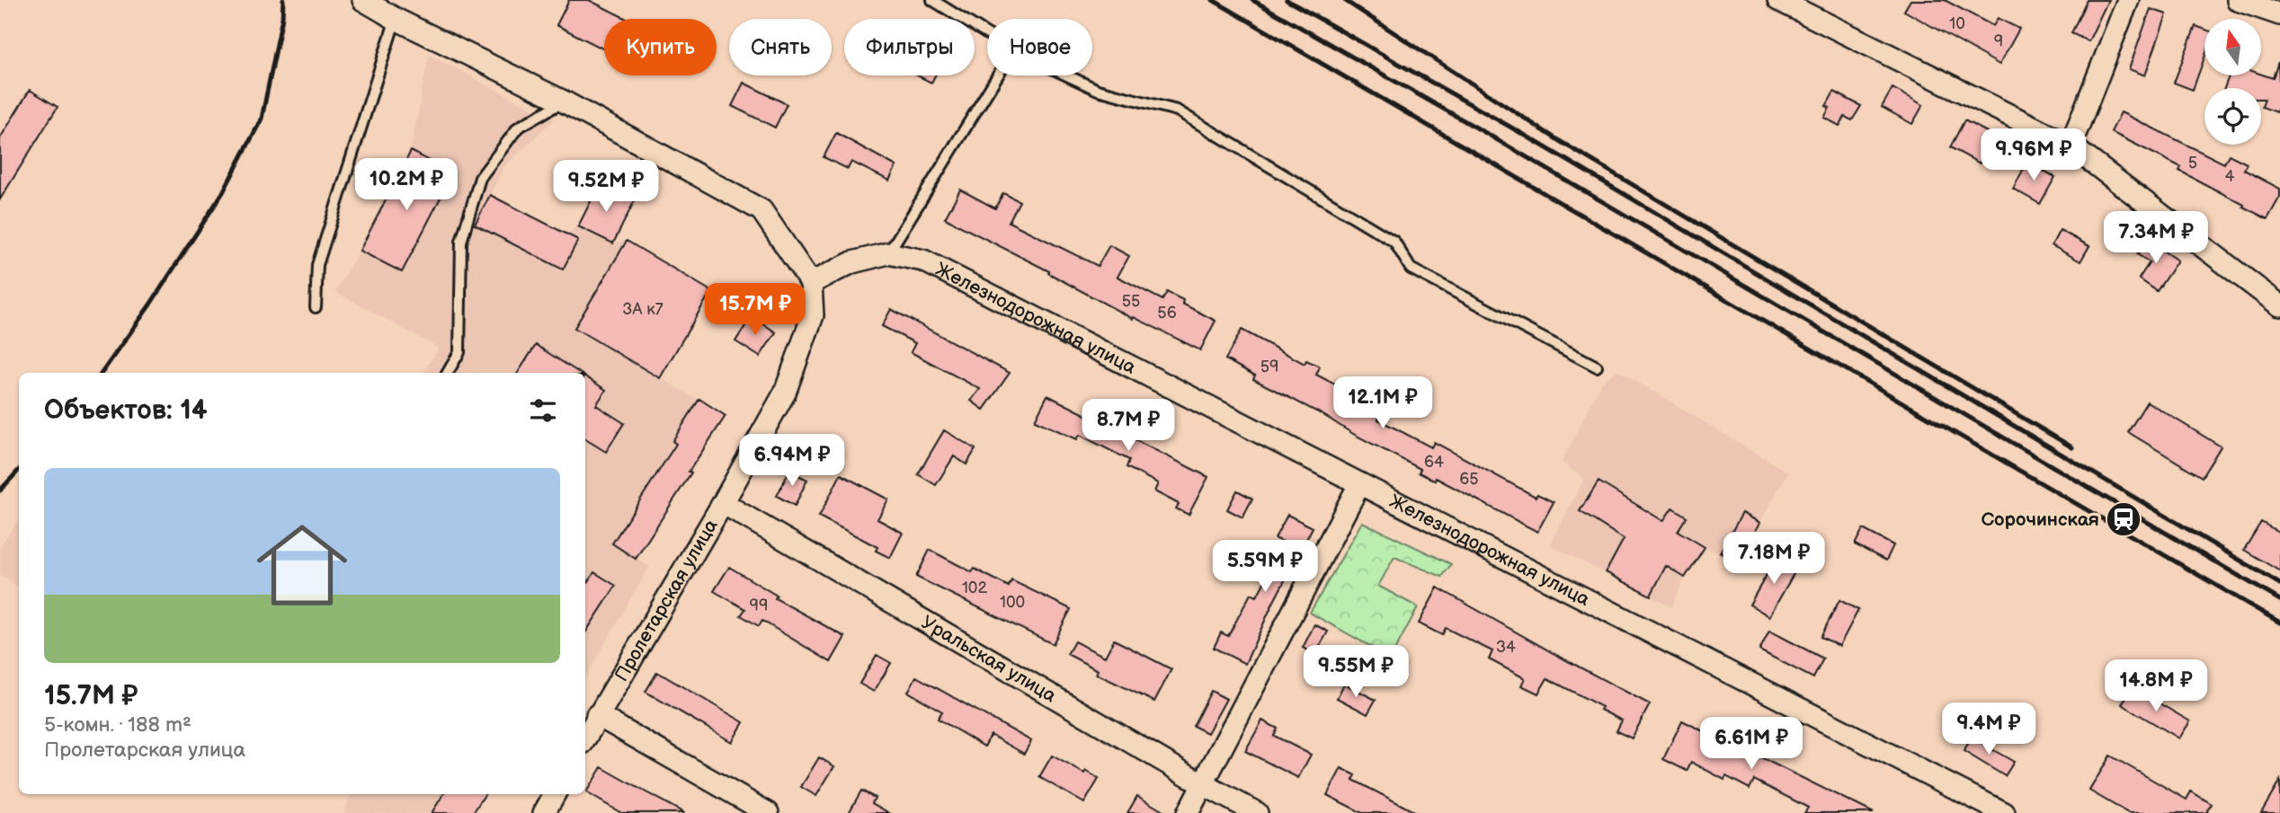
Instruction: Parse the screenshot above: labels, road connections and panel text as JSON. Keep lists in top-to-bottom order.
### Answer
{
  "streets": {
    "street": ["Железнодорожная улица", "Пролетарская улица", "Уральская улица"]
  },
  "crossings": [
    ["Железнодорожная улица", "Пролетарская улица"],
    ["Пролетарская улица", "Уральская улица"]
  ],
  "places": {
    "station": ["Сорочинская"]
  },
  "house_numbers": [
    "10",
    "9",
    "5",
    "4",
    "55",
    "3А к7",
    "56",
    "59",
    "64",
    "65",
    "102",
    "100",
    "99",
    "34"
  ],
  "north": "top",
  "page": {
    "chip": [
      "Купить",
      "Снять",
      "Фильтры",
      "Новое"
    ],
    "price": [
      "9.96M ₽",
      "10.2M ₽",
      "9.52M ₽",
      "7.34M ₽",
      "15.7M ₽",
      "12.1M ₽",
      "8.7M ₽",
      "6.94M ₽",
      "7.18M ₽",
      "5.59M ₽",
      "9.55M ₽",
      "14.8M ₽",
      "9.4M ₽",
      "6.61M ₽"
    ],
    "heading": "Объектов: 14",
    "list": [
      {
        "name": "15.7M ₽",
        "note": "5-комн. · 188 m² · Пролетарская улица"
      }
    ]
  }
}
